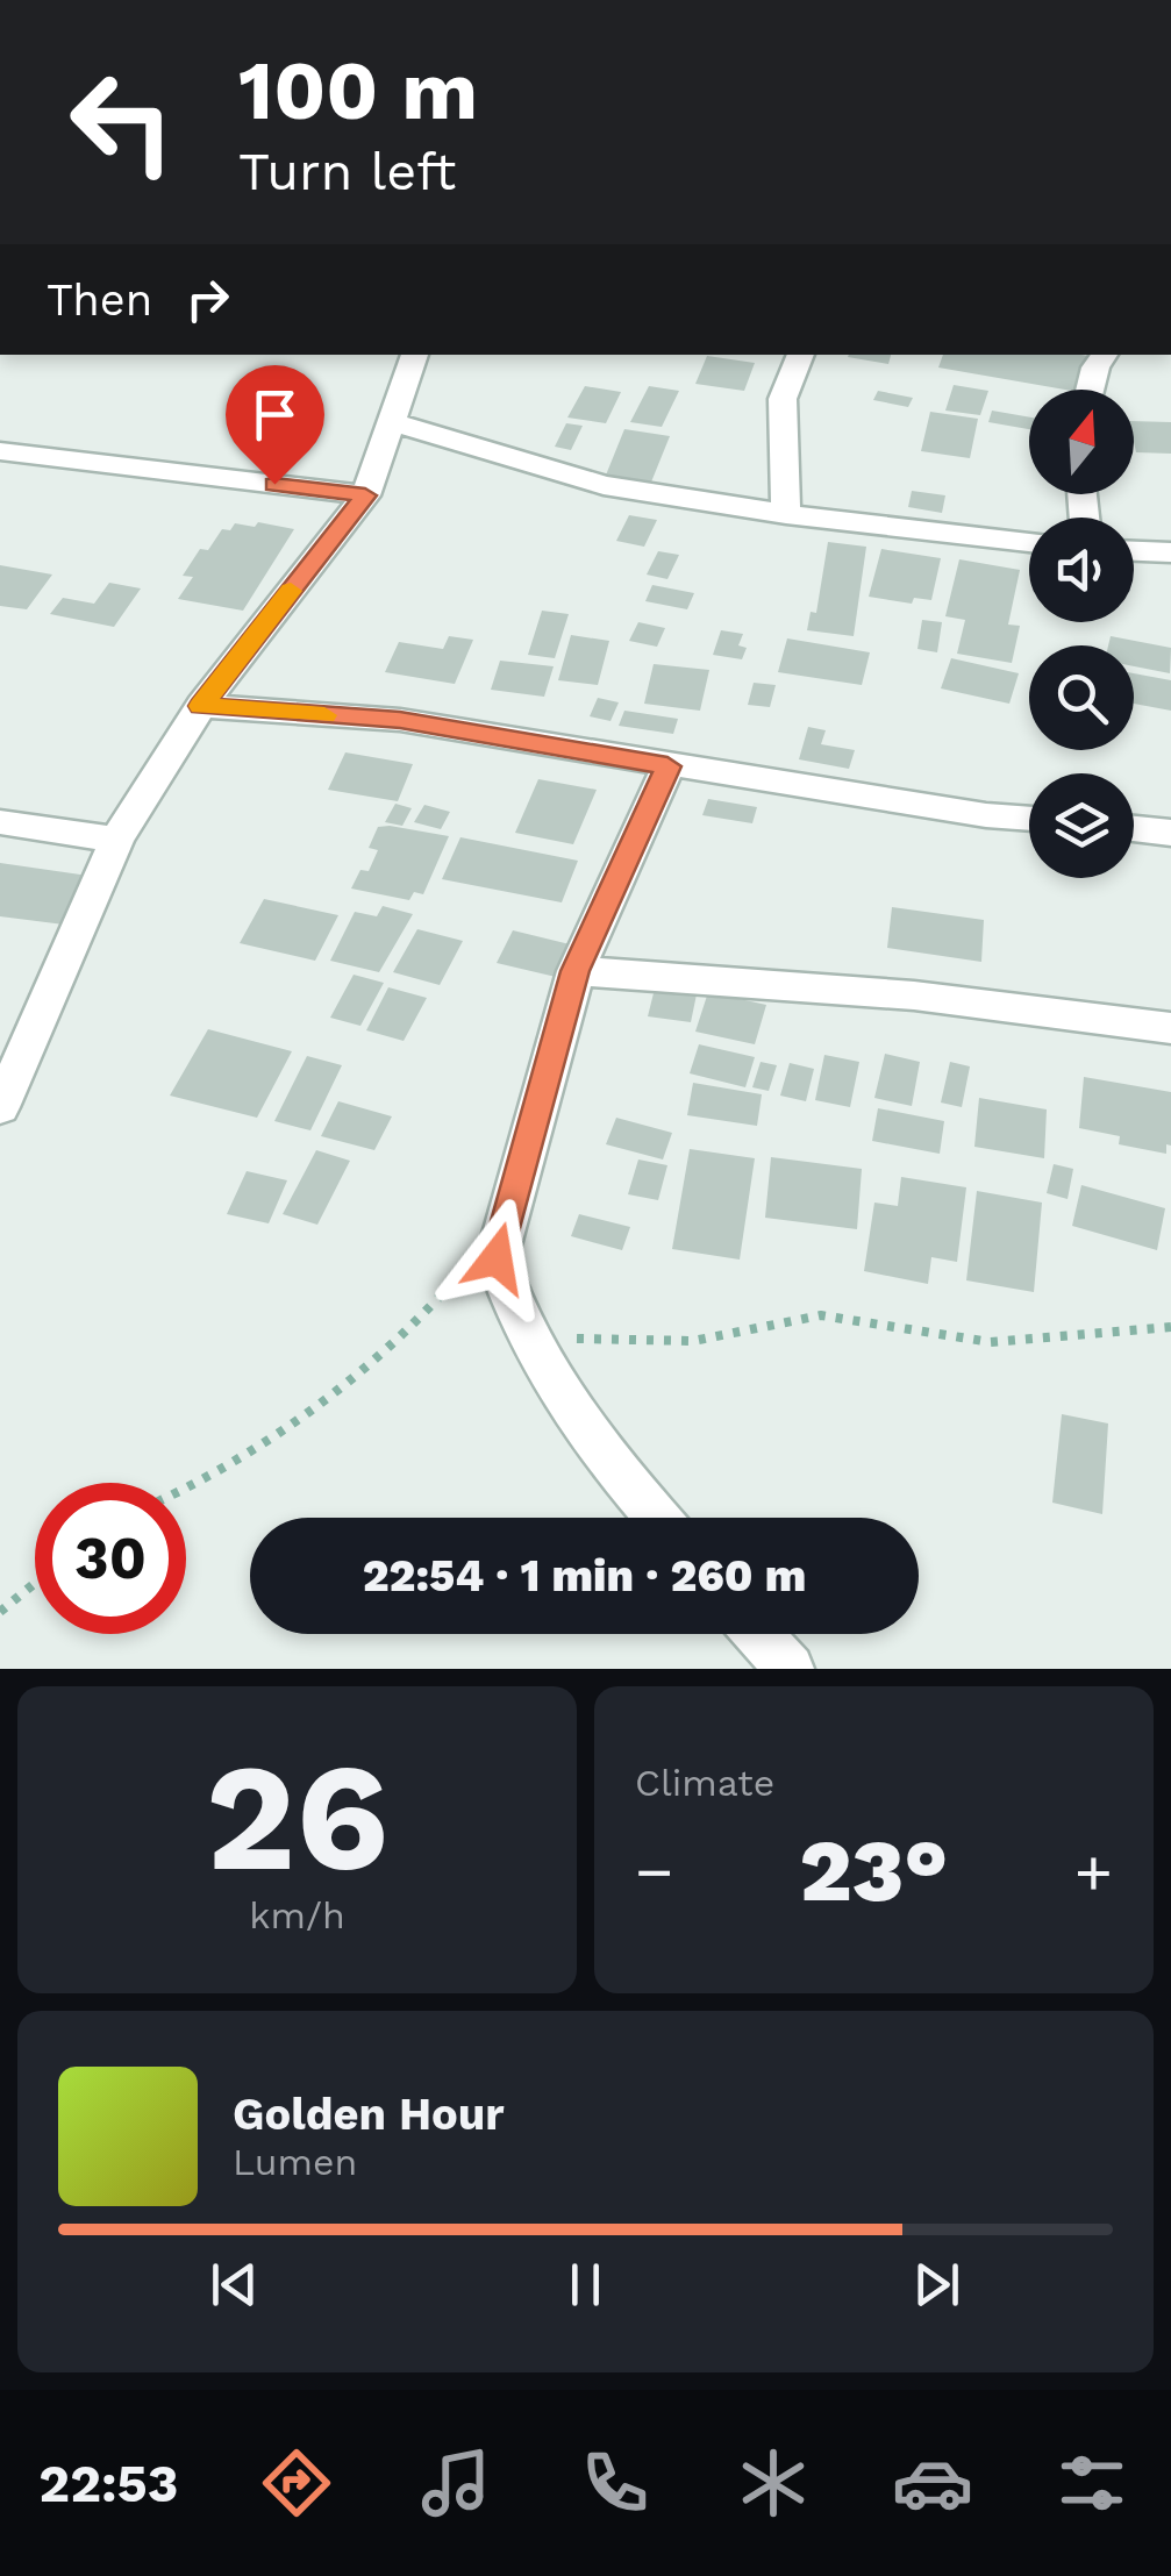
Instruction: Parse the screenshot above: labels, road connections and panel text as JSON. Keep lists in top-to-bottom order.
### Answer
{
  "north": "top",
  "page": {
    "turn": ["100 m", "Turn left"],
    "then": "Then",
    "limit": "30",
    "trip": "22:54 · 1 min · 260 m",
    "tile": [
      ["26", "km/h"],
      "Climate"
    ],
    "heat": ["−", "23°", "+"],
    "song": ["Golden Hour", "Lumen"],
    "tabs": "22:53"
  }
}
